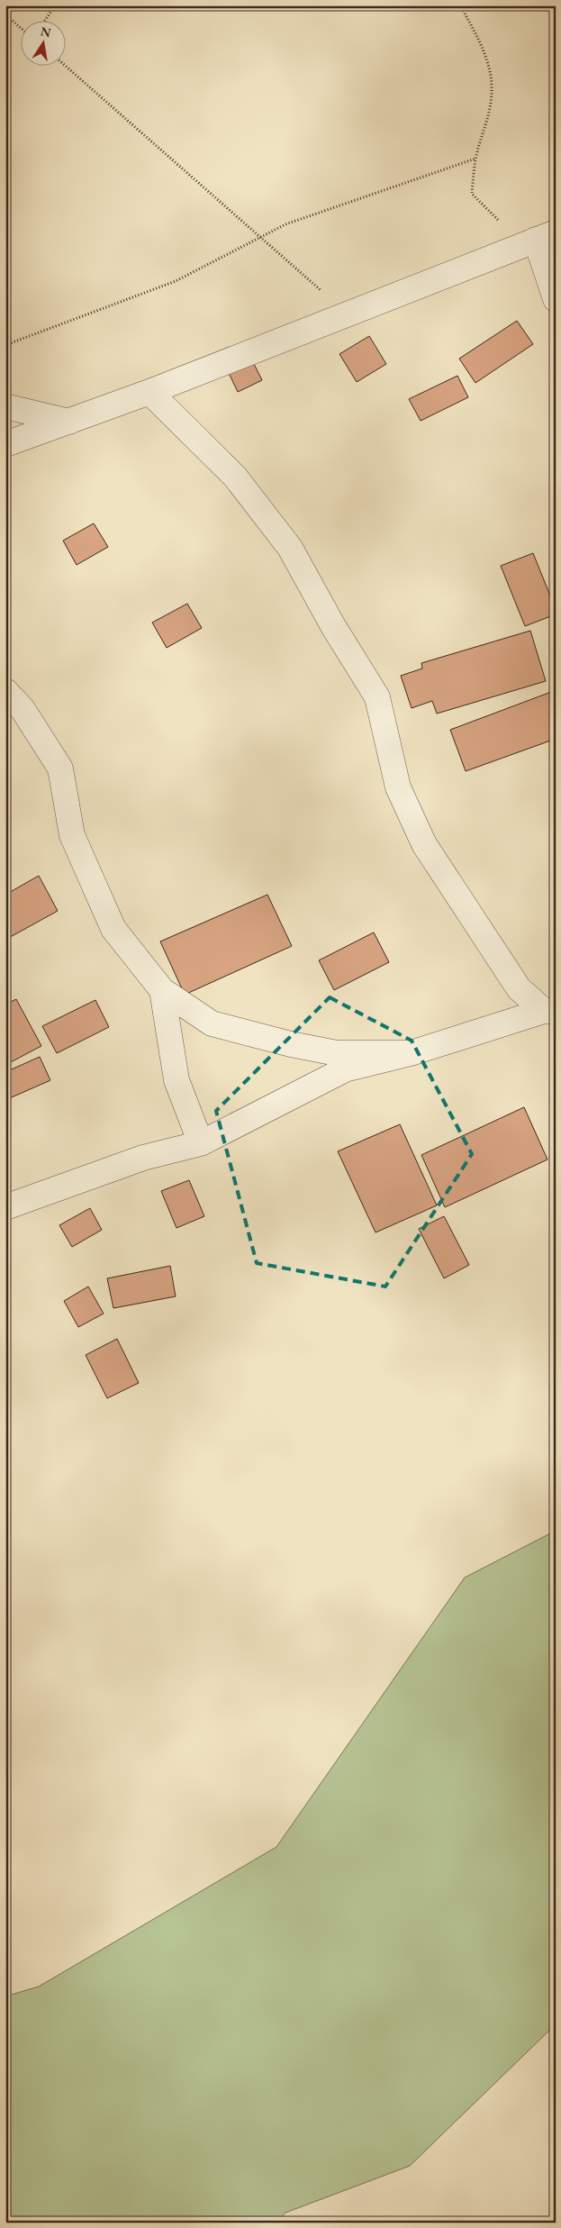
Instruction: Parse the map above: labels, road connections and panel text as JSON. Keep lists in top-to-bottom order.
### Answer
{
  "north": "top"
}
